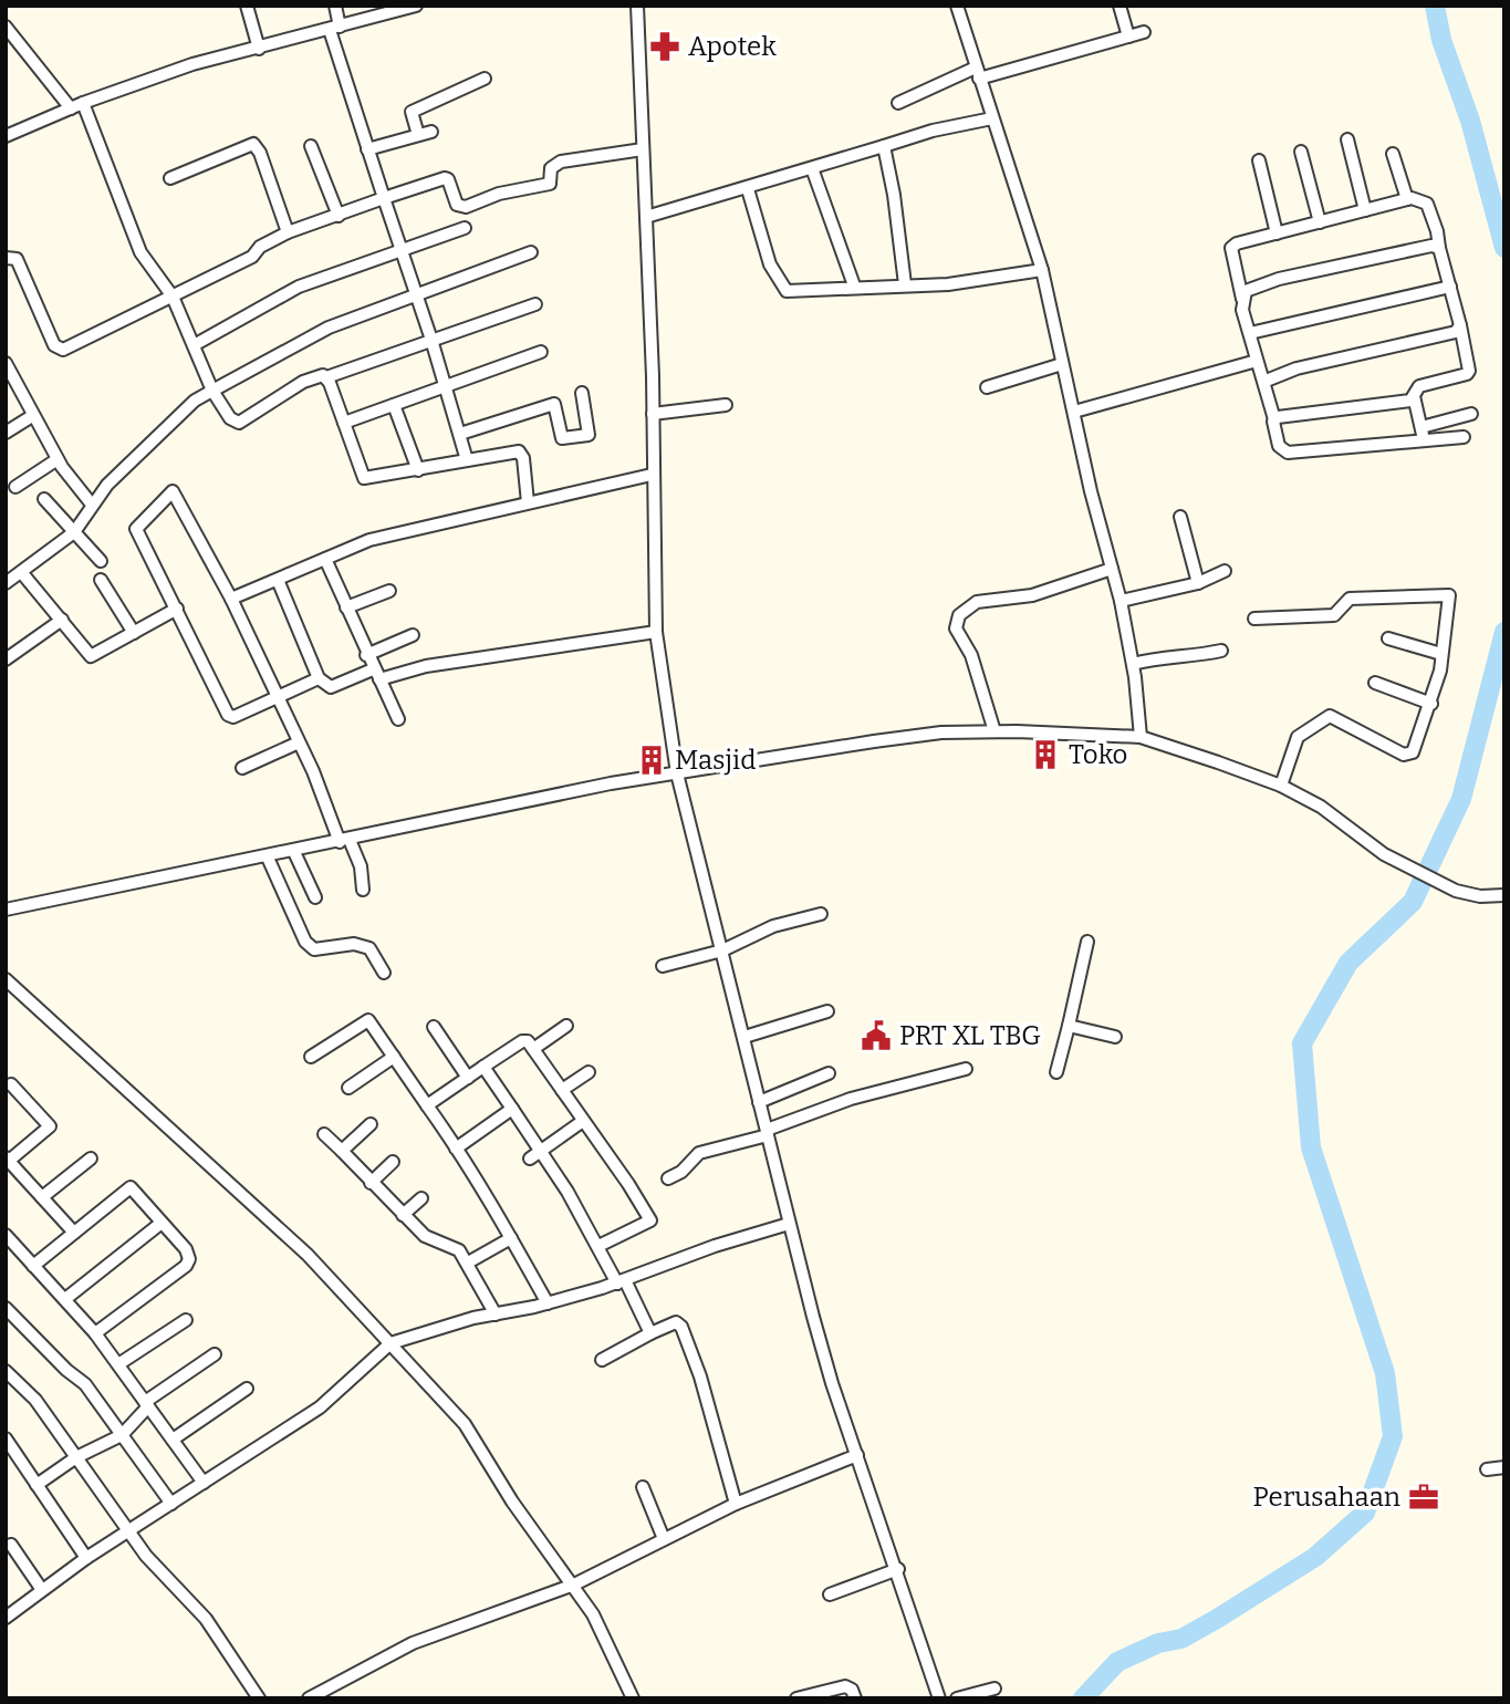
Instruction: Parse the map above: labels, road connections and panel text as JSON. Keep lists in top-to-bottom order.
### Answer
{
  "places": {
    "pharmacy": ["Apotek"],
    "building": ["Toko", "Masjid"],
    "public building": ["PRT XL TBG"],
    "office": ["Perusahaan"]
  }
}
